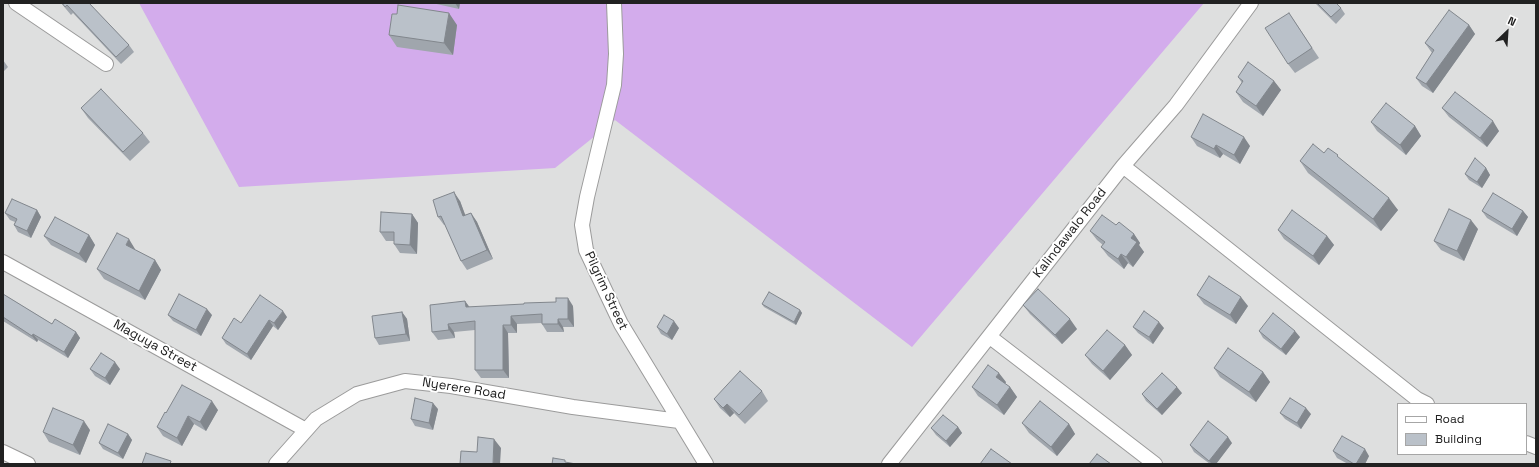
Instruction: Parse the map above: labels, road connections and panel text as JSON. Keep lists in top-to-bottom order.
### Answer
{
  "streets": {
    "street": [
      "Kalindawalo Road",
      "Pilgrim Street",
      "Maguya Street",
      "Nyerere Road"
    ]
  },
  "crossings": [
    ["Pilgrim Street", "Nyerere Road"],
    ["Maguya Street", "Nyerere Road"]
  ],
  "legend": ["Road", "Building"],
  "north": "top right"
}
